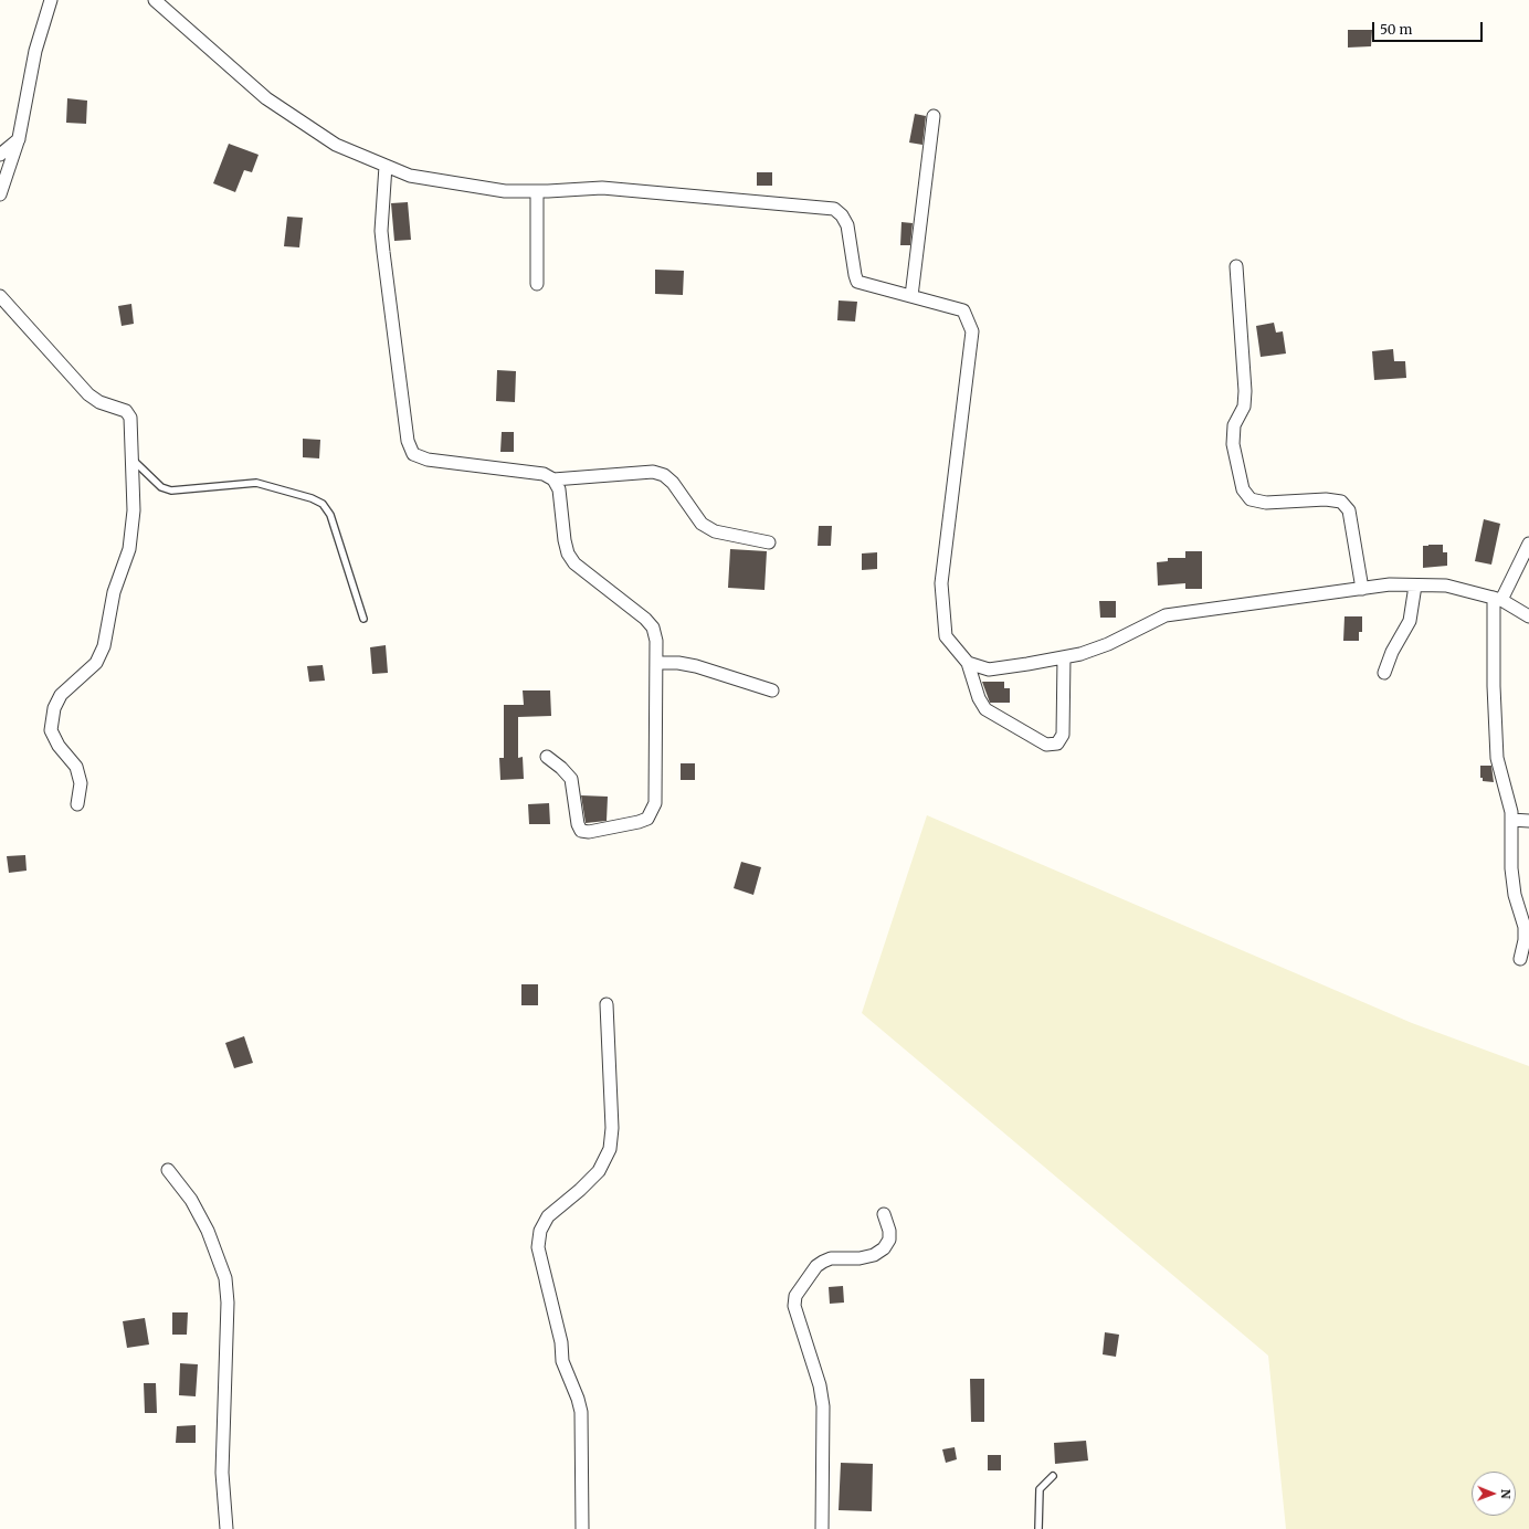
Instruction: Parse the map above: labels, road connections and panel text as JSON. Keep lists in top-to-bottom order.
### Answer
{
  "scale_bar": "50 m",
  "north": "right"
}
